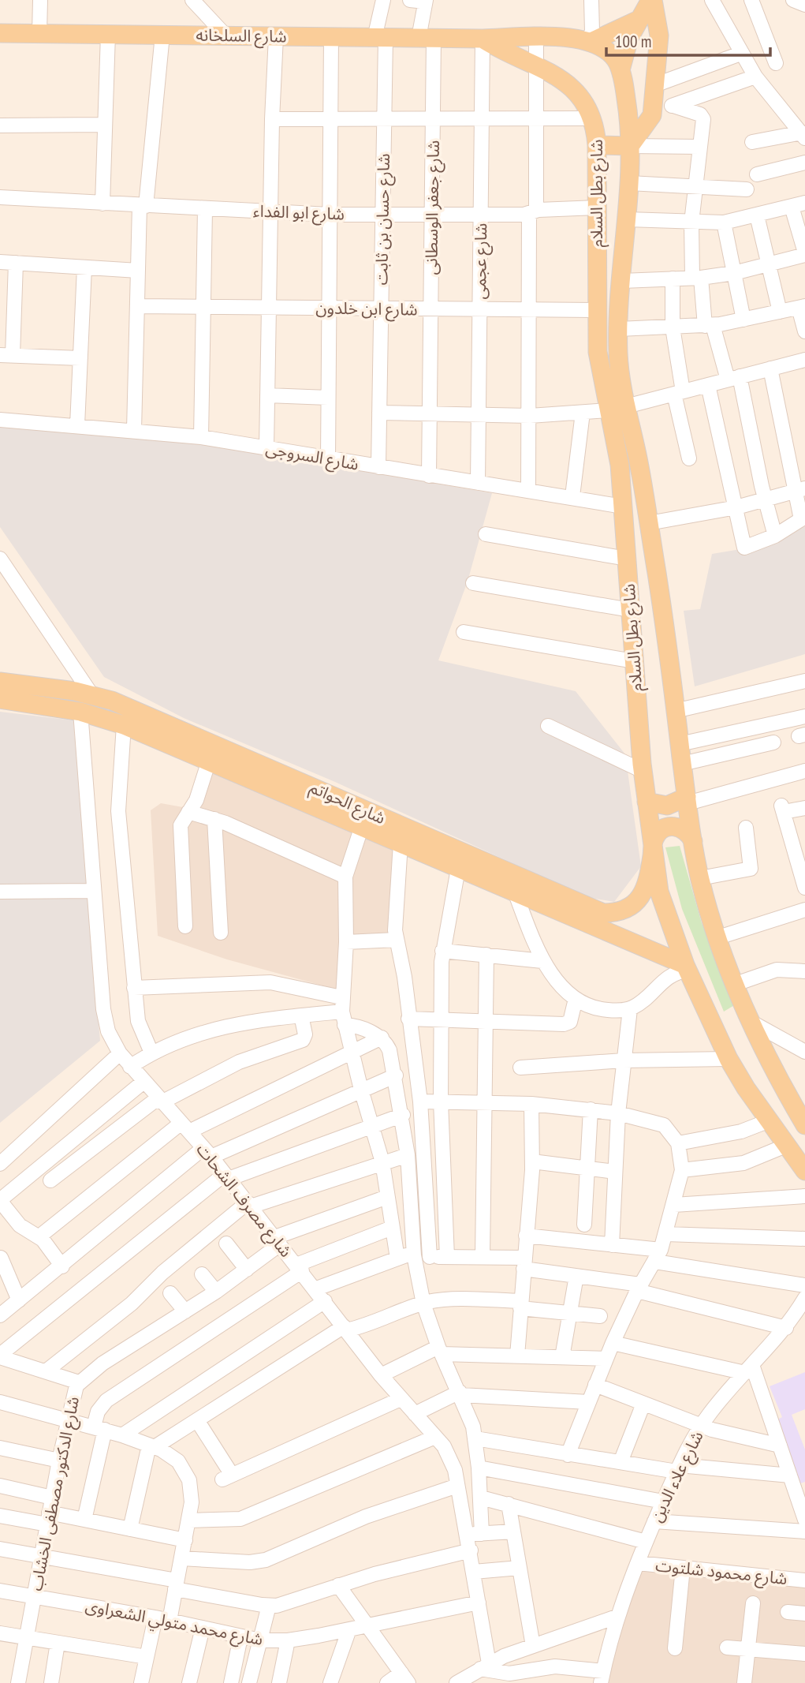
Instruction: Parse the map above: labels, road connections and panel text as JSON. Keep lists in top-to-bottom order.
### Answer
{
  "streets": {
    "main road": ["شارع السلخانه", "شارع بطل السلام", "شارع الحواتم"],
    "street": [
      "شارع جعفر الوسطانى",
      "شارع ابو الفداء",
      "شارع حسان بن ثابت",
      "شارع عجمى",
      "شارع ابن خلدون",
      "شارع السروجى",
      "شارع مصرف الشحات",
      "شارع علاء الدين",
      "شارع الدكتور مصطفى الخشاب",
      "شارع محمود شلتوت",
      "شارع محمد متولي الشعراوى"
    ]
  },
  "crossings": [
    ["شارع السلخانه", "شارع بطل السلام"],
    ["شارع السلخانه", "شارع جعفر الوسطانى"],
    ["شارع السلخانه", "شارع حسان بن ثابت"],
    ["شارع السلخانه", "شارع عجمى"],
    ["شارع بطل السلام", "شارع ابو الفداء"],
    ["شارع بطل السلام", "شارع عجمى"],
    ["شارع بطل السلام", "شارع ابن خلدون"],
    ["شارع بطل السلام", "شارع السروجى"],
    ["شارع بطل السلام", "شارع الحواتم"],
    ["شارع جعفر الوسطانى", "شارع ابو الفداء"],
    ["شارع جعفر الوسطانى", "شارع ابن خلدون"],
    ["شارع جعفر الوسطانى", "شارع السروجى"],
    ["شارع ابو الفداء", "شارع حسان بن ثابت"],
    ["شارع ابو الفداء", "شارع عجمى"],
    ["شارع حسان بن ثابت", "شارع ابن خلدون"],
    ["شارع حسان بن ثابت", "شارع السروجى"],
    ["شارع عجمى", "شارع ابن خلدون"],
    ["شارع عجمى", "شارع السروجى"],
    ["شارع الحواتم", "شارع مصرف الشحات"],
    ["شارع مصرف الشحات", "شارع الدكتور مصطفى الخشاب"],
    ["شارع مصرف الشحات", "شارع محمد متولي الشعراوى"],
    ["شارع علاء الدين", "شارع محمود شلتوت"],
    ["شارع الدكتور مصطفى الخشاب", "شارع محمد متولي الشعراوى"]
  ],
  "scale_bar": "100 m"
}
